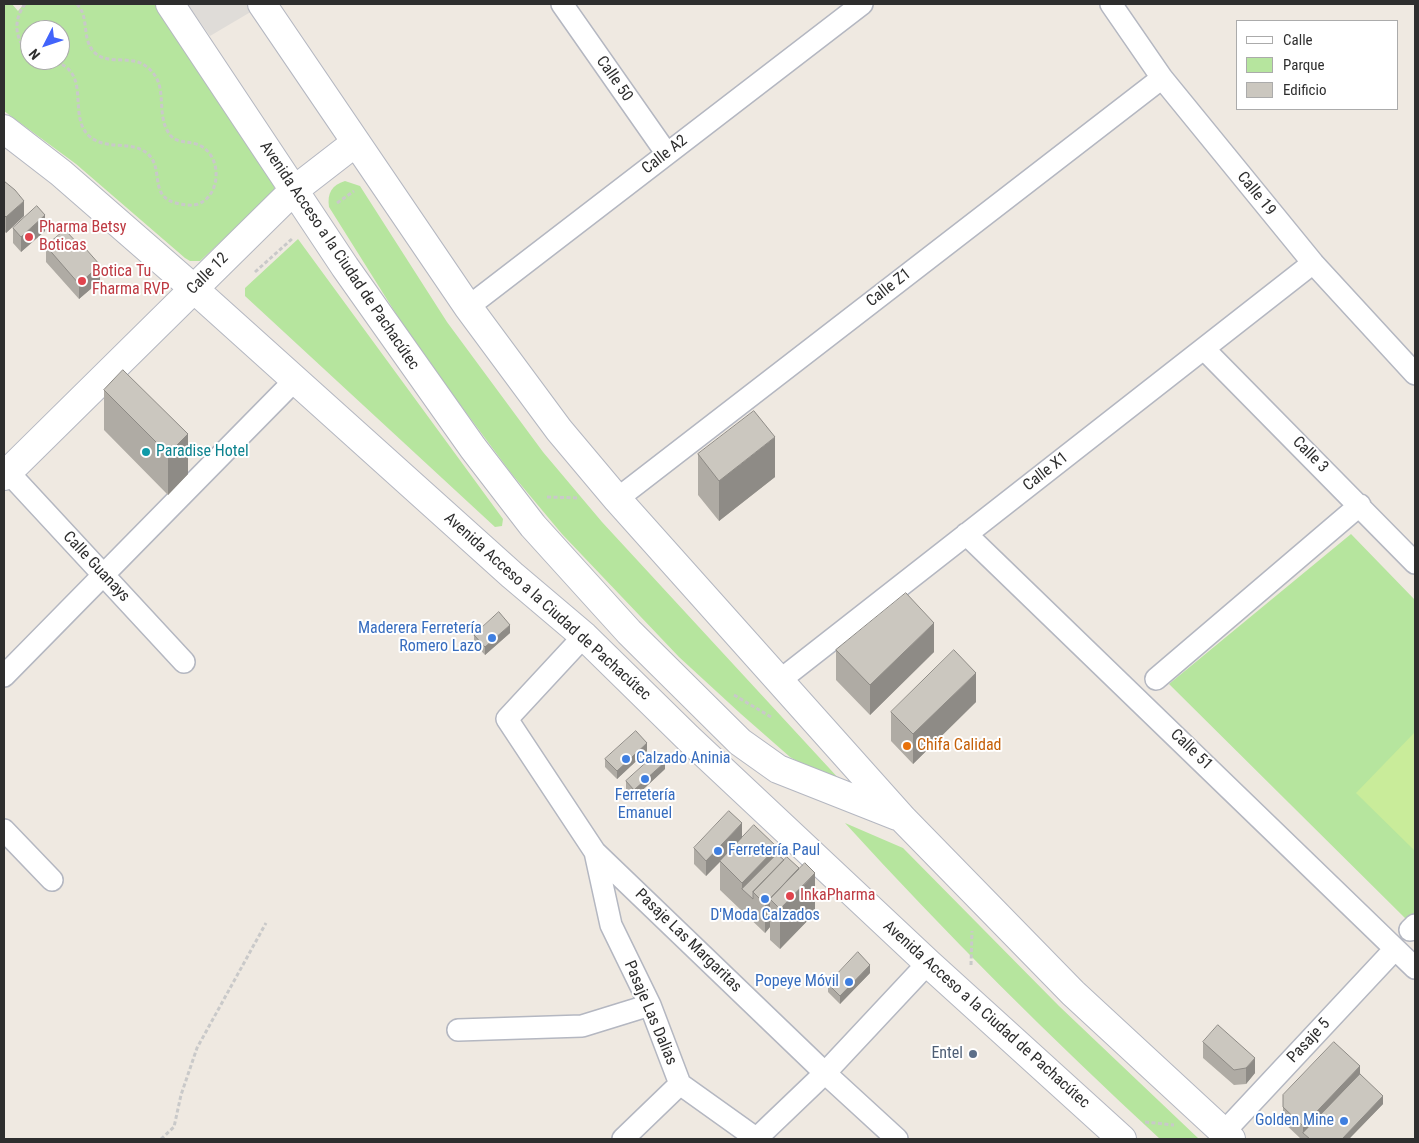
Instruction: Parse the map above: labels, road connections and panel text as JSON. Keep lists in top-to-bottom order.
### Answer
{
  "streets": {
    "main road": ["Avenida Acceso a la Ciudad de Pachacútec", "Calle 12"],
    "street": [
      "Calle 50",
      "Calle A2",
      "Calle 19",
      "Calle Z1",
      "Calle 3",
      "Calle X1",
      "Calle Guanays",
      "Calle 51",
      "Pasaje Las Margaritas",
      "Pasaje Las Dalias",
      "Pasaje 5"
    ]
  },
  "crossings": [
    ["Calle 50", "Calle A2"],
    ["Calle A2", "Avenida Acceso a la Ciudad de Pachacútec"],
    ["Calle 19", "Calle Z1"],
    ["Calle 19", "Calle X1"],
    ["Avenida Acceso a la Ciudad de Pachacútec", "Calle 12"],
    ["Avenida Acceso a la Ciudad de Pachacútec", "Calle Z1"],
    ["Avenida Acceso a la Ciudad de Pachacútec", "Calle X1"],
    ["Avenida Acceso a la Ciudad de Pachacútec", "Pasaje Las Margaritas"],
    ["Avenida Acceso a la Ciudad de Pachacútec", "Pasaje 5"],
    ["Calle 12", "Calle Guanays"],
    ["Calle 3", "Calle X1"],
    ["Calle X1", "Calle 51"],
    ["Calle 51", "Pasaje 5"],
    ["Pasaje Las Margaritas", "Pasaje Las Dalias"]
  ],
  "places": [
    "Pharma Betsy Boticas",
    "Botica Tu Fharma RVP",
    "Paradise Hotel",
    "Maderera Ferretería Romero Lazo",
    "Chifa Calidad",
    "Calzado Aninia",
    "Ferretería Emanuel",
    "Ferretería Paul",
    "InkaPharma",
    "D'Moda Calzados",
    "Popeye Móvil",
    "Entel",
    "Golden Mine"
  ],
  "legend": ["Calle", "Parque", "Edificio"],
  "north": "bottom left"
}
